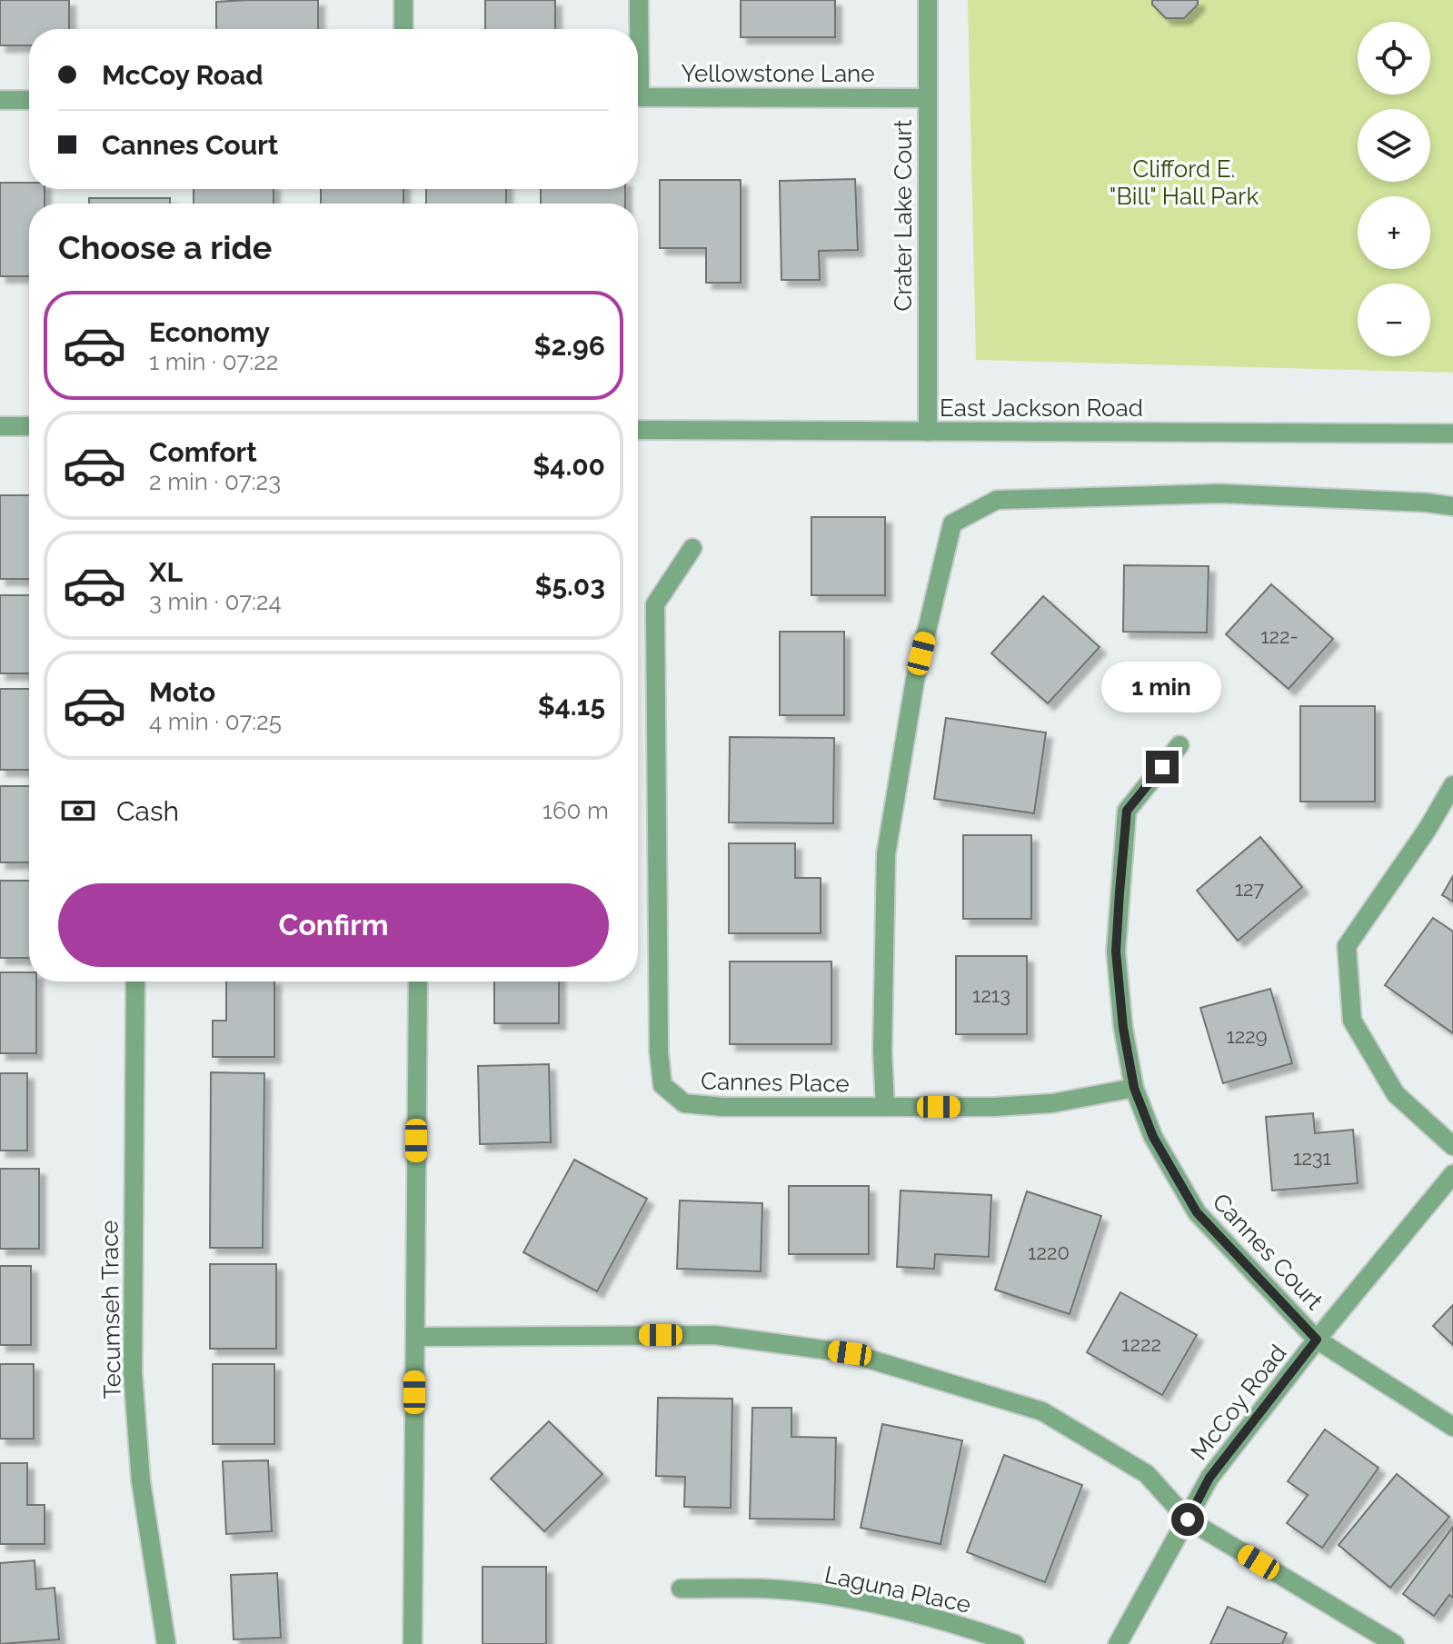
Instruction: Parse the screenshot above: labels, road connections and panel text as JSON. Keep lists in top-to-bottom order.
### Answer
{
  "streets": {
    "street": [
      "Yellowstone Lane",
      "Crater Lake Court",
      "East Jackson Road",
      "Cannes Place",
      "Cannes Court",
      "Tecumseh Trace",
      "McCoy Road",
      "Laguna Place"
    ]
  },
  "crossings": [
    ["Yellowstone Lane", "Crater Lake Court"],
    ["Crater Lake Court", "East Jackson Road"],
    ["Cannes Place", "Cannes Court"],
    ["Cannes Court", "McCoy Road"]
  ],
  "parks": ["Clifford E. \"Bill\" Hall Park"],
  "house_numbers": [
    "122-",
    "127",
    "1213",
    "1229",
    "1231",
    "1220",
    "1222"
  ],
  "page": {
    "map_buttons": ["+", "−"],
    "banner": ["McCoy Road", "Cannes Court"],
    "heading": "Choose a ride",
    "list": [
      {
        "name": "Economy",
        "note": "1 min · 07:22",
        "value": "$2.96"
      },
      {
        "name": "Comfort",
        "note": "2 min · 07:23",
        "value": "$4.00"
      },
      {
        "name": "XL",
        "note": "3 min · 07:24",
        "value": "$5.03"
      },
      {
        "name": "Moto",
        "note": "4 min · 07:25",
        "value": "$4.15"
      }
    ],
    "bubble": "1 min",
    "pay": ["Cash", "160 m"],
    "buttons": "Confirm"
  }
}
